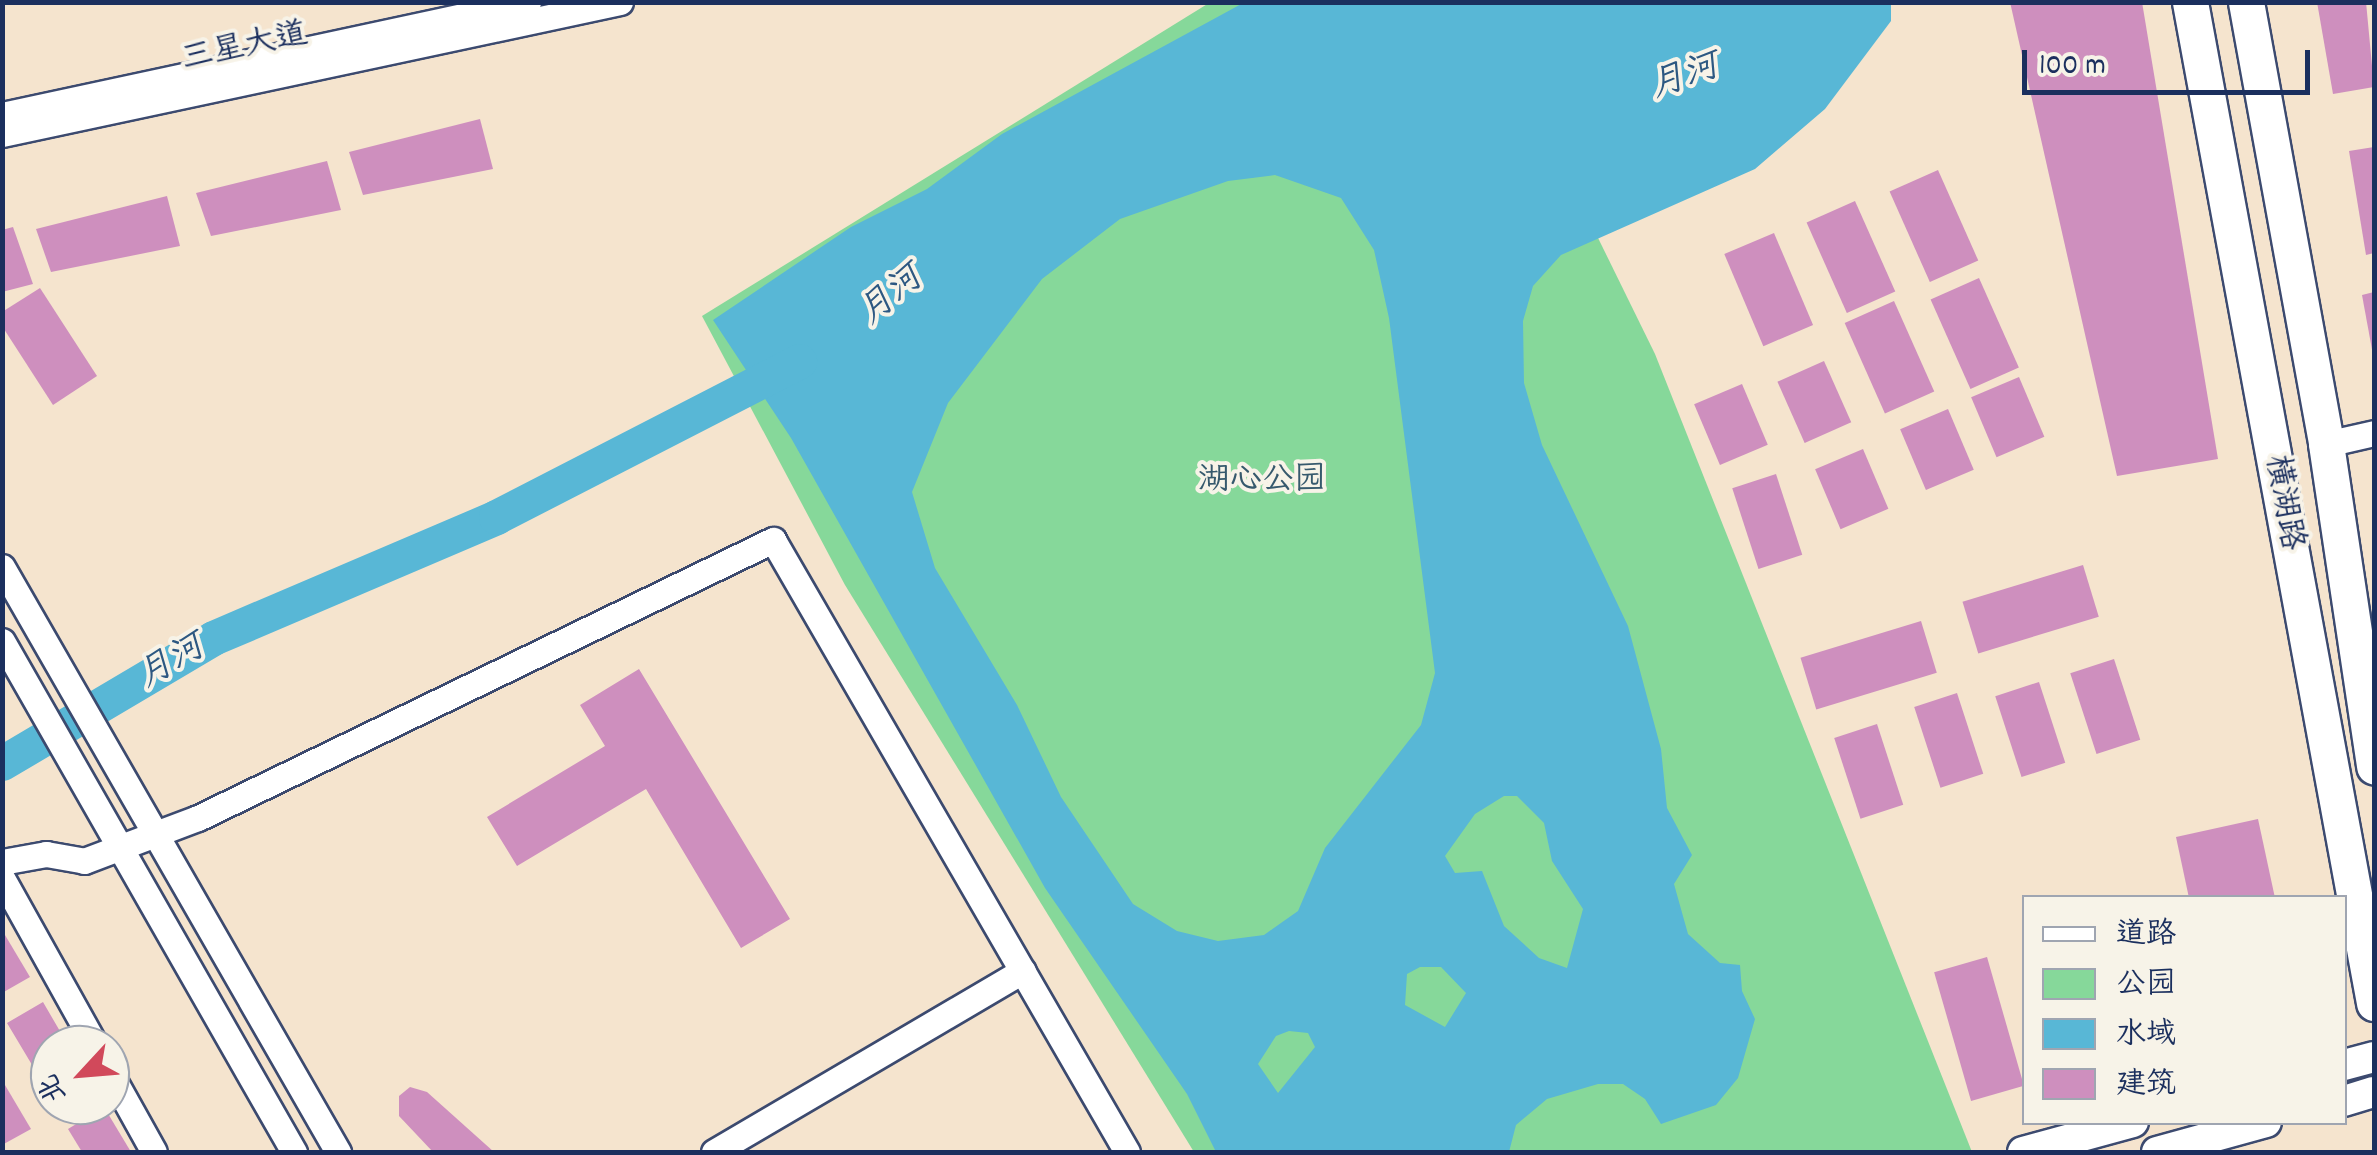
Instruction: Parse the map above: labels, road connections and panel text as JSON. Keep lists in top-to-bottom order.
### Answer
{
  "streets": {
    "highway": ["横湖路"],
    "street": ["三星大道"]
  },
  "water": ["月河"],
  "parks": ["湖心公园"],
  "legend": [
    "道路",
    "公园",
    "水域",
    "建筑"
  ],
  "scale_bar": "100 m",
  "north": "bottom left"
}
